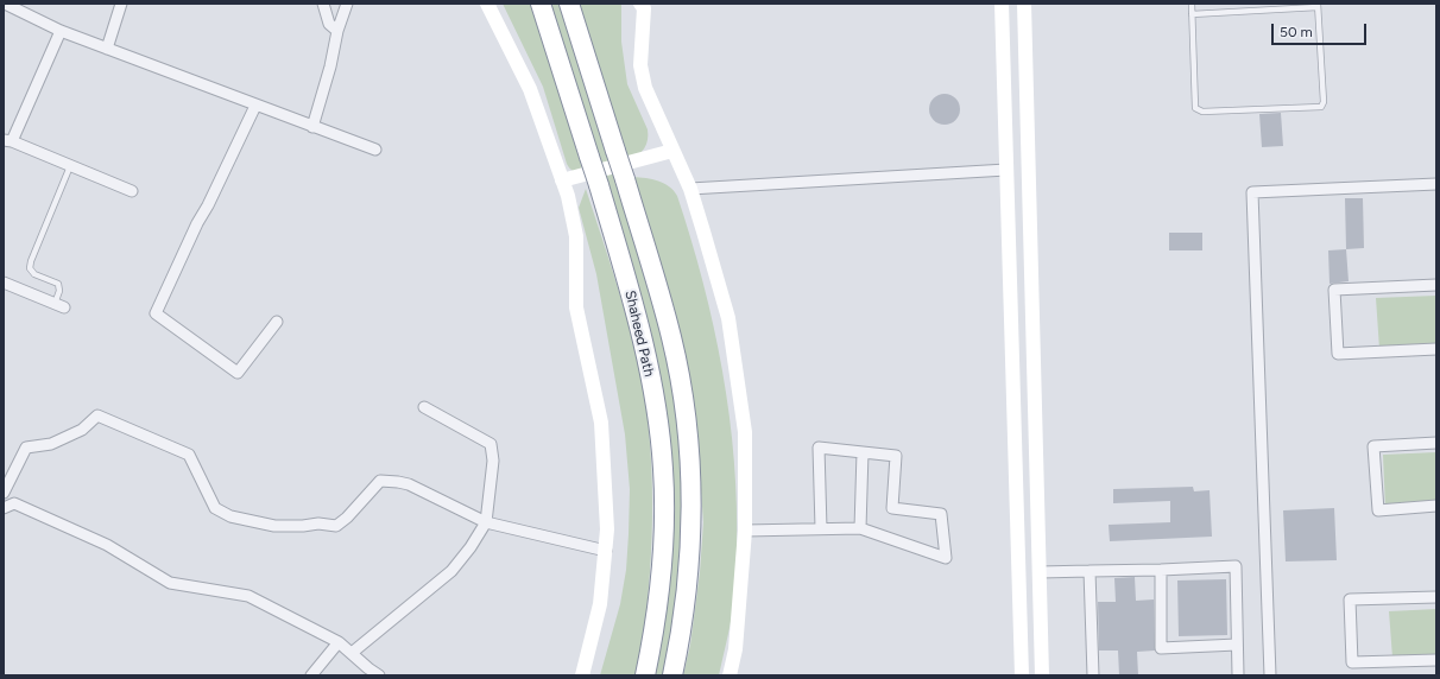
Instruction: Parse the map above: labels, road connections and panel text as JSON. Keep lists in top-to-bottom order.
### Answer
{
  "streets": {
    "highway": ["Shaheed Path"]
  },
  "scale_bar": "50 m"
}
